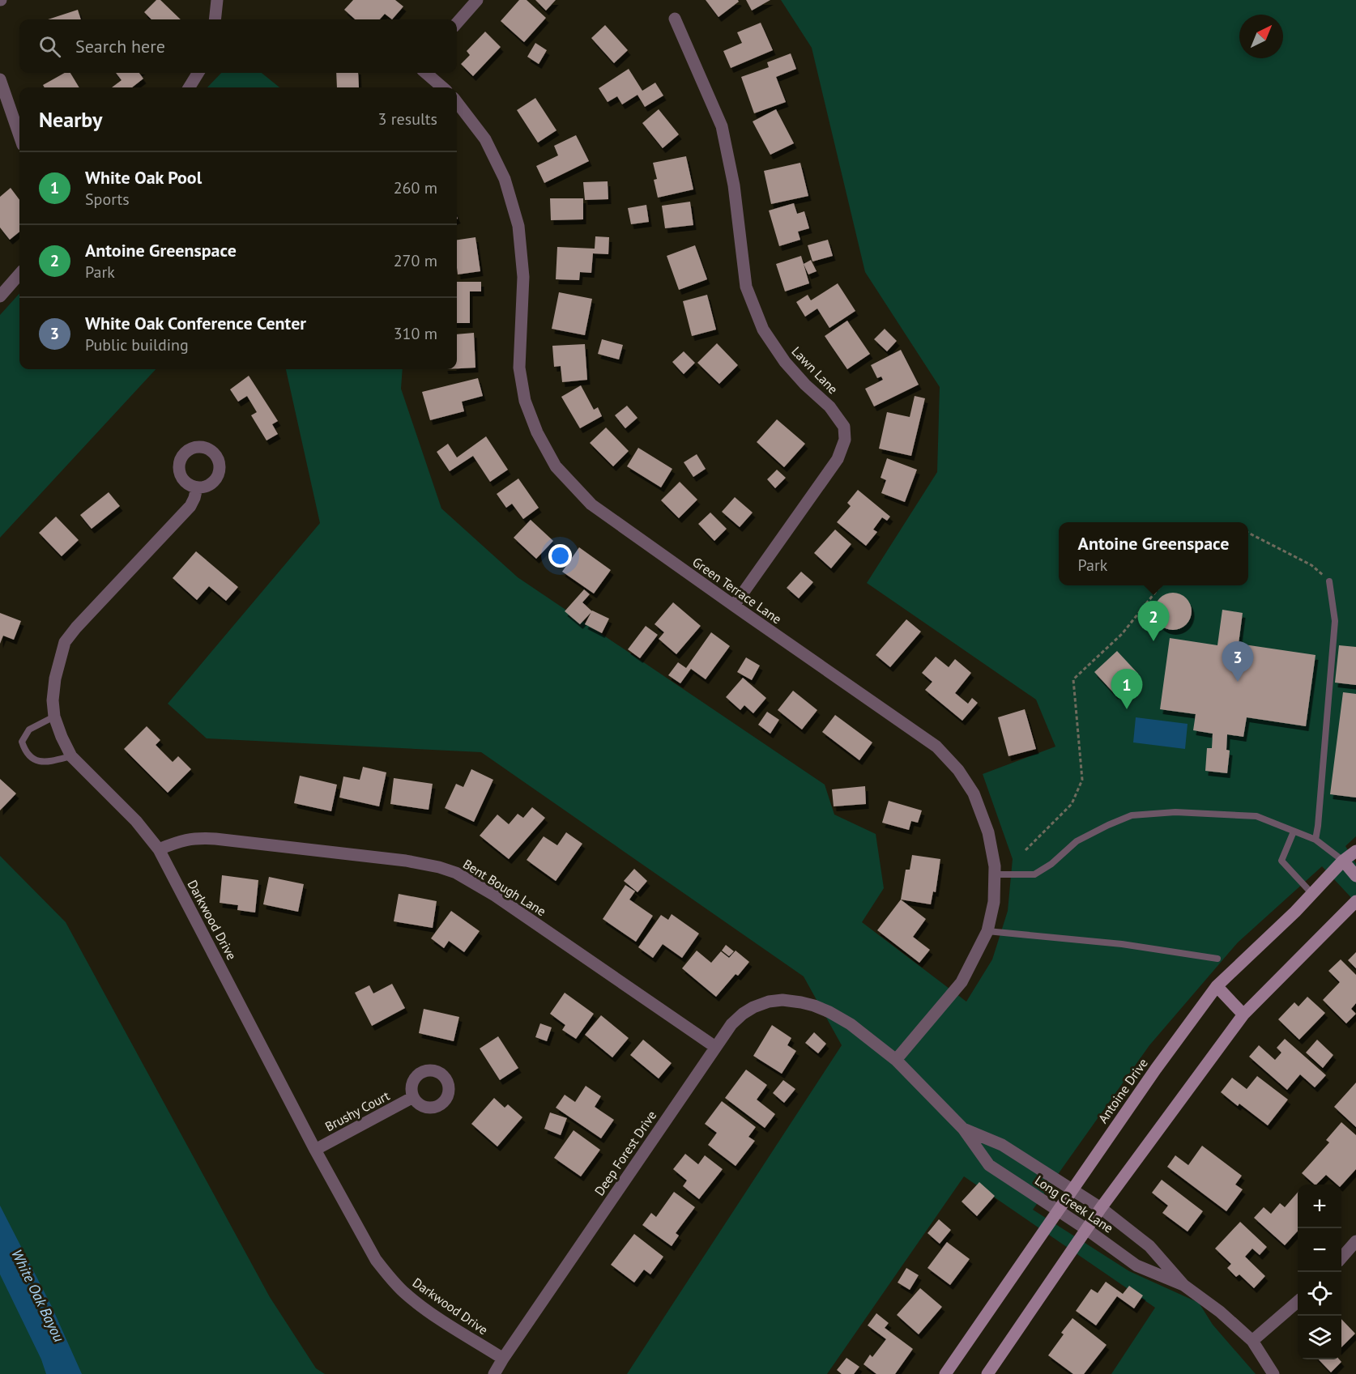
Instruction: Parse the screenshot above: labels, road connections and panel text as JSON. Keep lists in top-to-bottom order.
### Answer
{
  "streets": {
    "main road": ["Antoine Drive"],
    "street": [
      "Lawn Lane",
      "Green Terrace Lane",
      "Bent Bough Lane",
      "Darkwood Drive",
      "Brushy Court",
      "Deep Forest Drive",
      "Long Creek Lane"
    ]
  },
  "crossings": [
    ["Lawn Lane", "Green Terrace Lane"],
    ["Green Terrace Lane", "Long Creek Lane"],
    ["Bent Bough Lane", "Darkwood Drive"],
    ["Bent Bough Lane", "Deep Forest Drive"],
    ["Darkwood Drive", "Brushy Court"],
    ["Darkwood Drive", "Deep Forest Drive"],
    ["Antoine Drive", "Long Creek Lane"],
    ["Deep Forest Drive", "Long Creek Lane"]
  ],
  "water": ["White Oak Bayou"],
  "north": "top right",
  "page": {
    "search": "Search here",
    "heading": ["Nearby", "3 results"],
    "list": [
      {
        "mark": "1",
        "name": "White Oak Pool",
        "note": "Sports",
        "value": "260 m"
      },
      {
        "mark": "2",
        "name": "Antoine Greenspace",
        "note": "Park",
        "value": "270 m"
      },
      {
        "mark": "3",
        "name": "White Oak Conference Center",
        "note": "Public building",
        "value": "310 m"
      }
    ],
    "popup": ["Antoine Greenspace", "Park"],
    "pins": ["2", "3", "1"],
    "map_buttons": ["+", "−"]
  }
}
